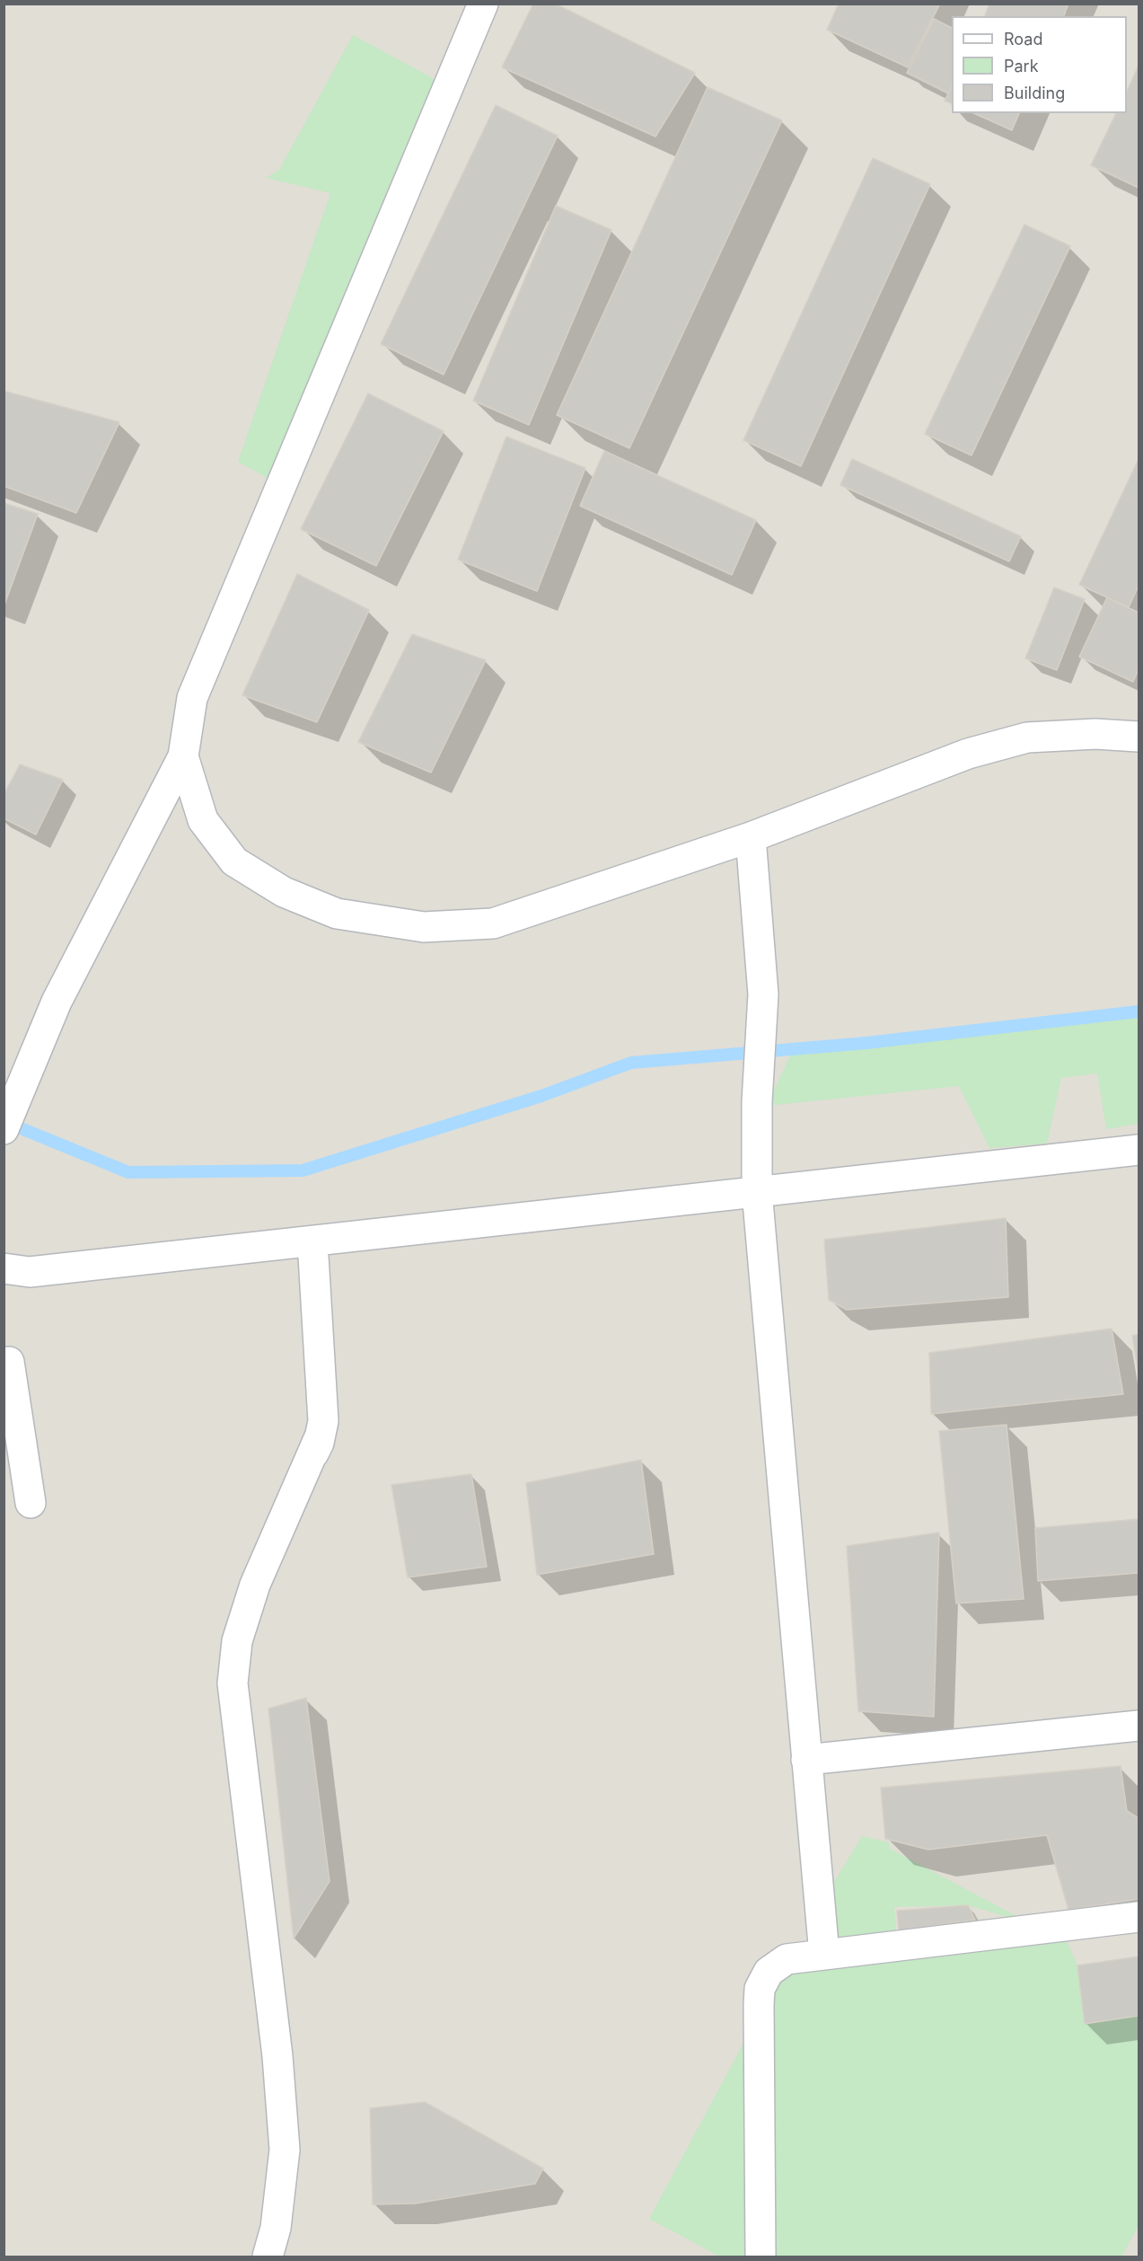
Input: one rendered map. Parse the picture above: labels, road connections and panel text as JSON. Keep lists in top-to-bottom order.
{
  "legend": ["Road", "Park", "Building"]
}
